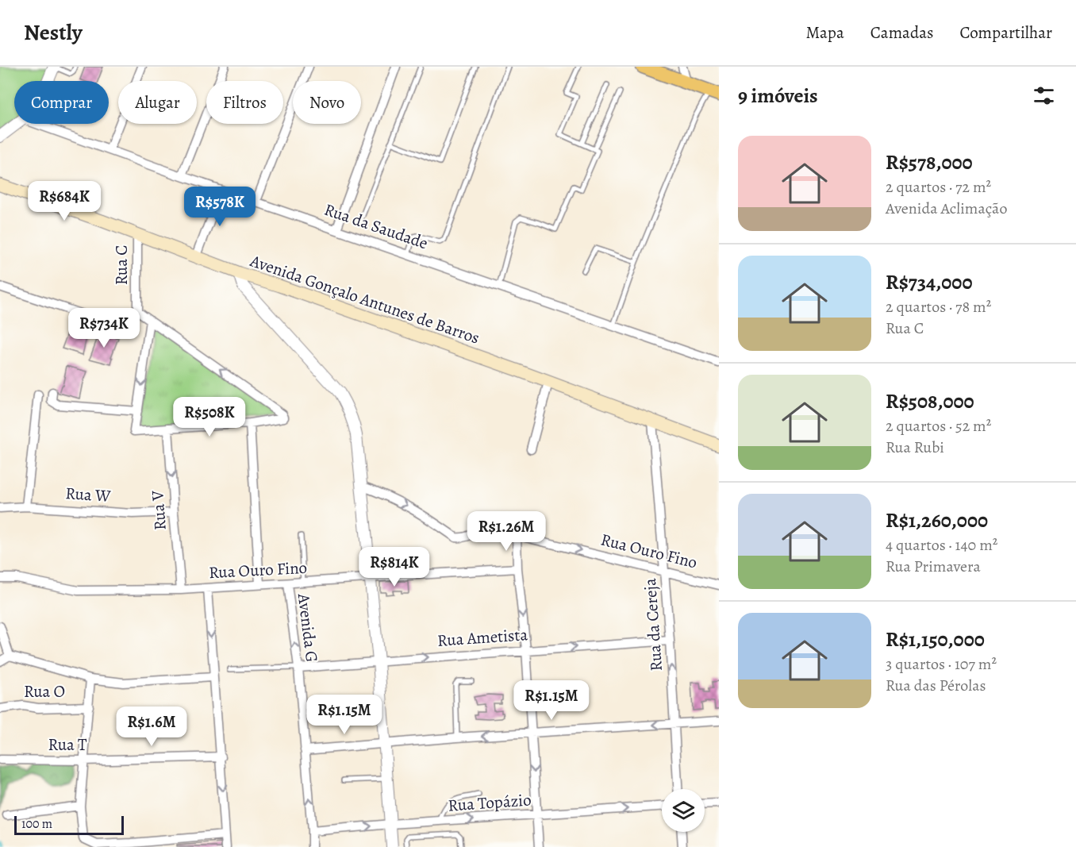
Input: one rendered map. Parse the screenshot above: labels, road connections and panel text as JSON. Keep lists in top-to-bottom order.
{
  "streets": {
    "main road": ["Avenida Gonçalo Antunes de Barros"],
    "street": [
      "Rua da Saudade",
      "Rua C",
      "Rua W",
      "Rua V",
      "Rua Ouro Fino",
      "Rua da Cereja",
      "Avenida G",
      "Rua Ametista",
      "Rua O",
      "Rua T",
      "Rua Topázio"
    ]
  },
  "crossings": [
    ["Rua C", "Avenida Gonçalo Antunes de Barros"],
    ["Avenida Gonçalo Antunes de Barros", "Rua da Cereja"],
    ["Rua W", "Rua V"],
    ["Rua V", "Rua Ouro Fino"],
    ["Rua Ouro Fino", "Rua da Cereja"],
    ["Rua Ouro Fino", "Avenida G"],
    ["Rua da Cereja", "Rua Ametista"],
    ["Avenida G", "Rua Ametista"],
    ["Avenida G", "Rua Topázio"]
  ],
  "one_way": [
    "Rua V",
    "Avenida G",
    "Rua Ametista",
    "Rua Topázio"
  ],
  "scale_bar": "100 m",
  "page": {
    "header": "Nestly",
    "nav": ["Mapa", "Camadas", "Compartilhar"],
    "heading": "9 imóveis",
    "chip": [
      "Comprar",
      "Alugar",
      "Filtros",
      "Novo"
    ],
    "list": [
      {
        "name": "R$578,000",
        "note": "2 quartos · 72 m² · Avenida Aclimação"
      },
      {
        "name": "R$734,000",
        "note": "2 quartos · 78 m² · Rua C"
      },
      {
        "name": "R$508,000",
        "note": "2 quartos · 52 m² · Rua Rubi"
      },
      {
        "name": "R$1,260,000",
        "note": "4 quartos · 140 m² · Rua Primavera"
      },
      {
        "name": "R$1,150,000",
        "note": "3 quartos · 107 m² · Rua das Pérolas"
      }
    ],
    "price": [
      "R$684K",
      "R$578K",
      "R$734K",
      "R$508K",
      "R$1.26M",
      "R$814K",
      "R$1.15M",
      "R$1.15M",
      "R$1.6M"
    ],
    "scale": "100 m"
  }
}
